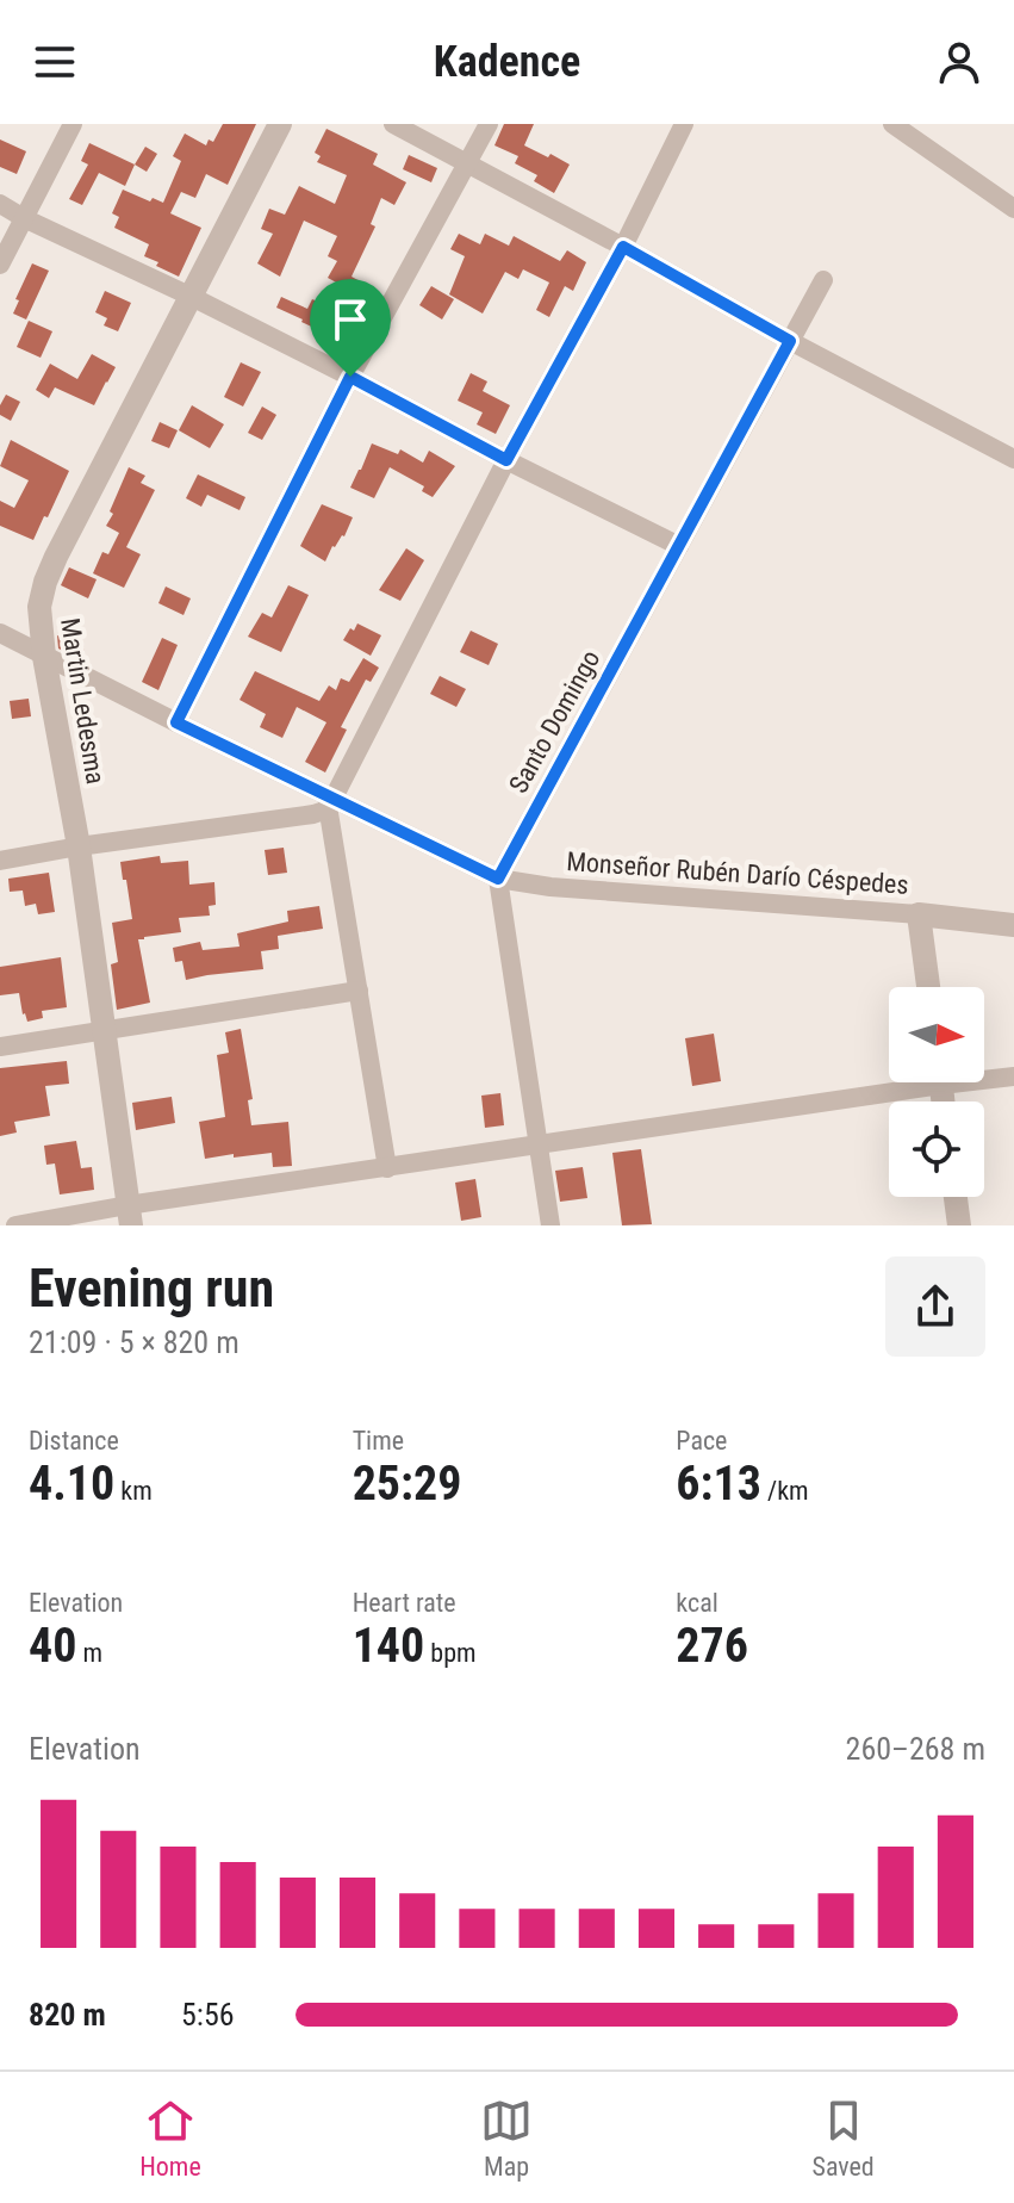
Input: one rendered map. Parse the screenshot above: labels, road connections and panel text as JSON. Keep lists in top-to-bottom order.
{
  "streets": {
    "street": ["Martin Ledesma", "Santo Domingo", "Monseñor Rubén Darío Céspedes"]
  },
  "crossings": [
    ["Martin Ledesma", "Monseñor Rubén Darío Céspedes"],
    ["Santo Domingo", "Monseñor Rubén Darío Céspedes"]
  ],
  "north": "right",
  "page": {
    "header": "Kadence",
    "heading": ["Evening run", "21:09 · 5 × 820 m"],
    "stats": [
      ["Distance", "4.10 km"],
      ["Time", "25:29"],
      ["Pace", "6:13 /km"],
      ["Elevation", "40 m"],
      ["Heart rate", "140 bpm"],
      ["kcal", "276"]
    ],
    "chart": ["Elevation", "260–268 m"],
    "list": [
      {
        "name": "820 m",
        "note": "5:56"
      }
    ],
    "tabs": ["Home", "Map", "Saved"]
  }
}
